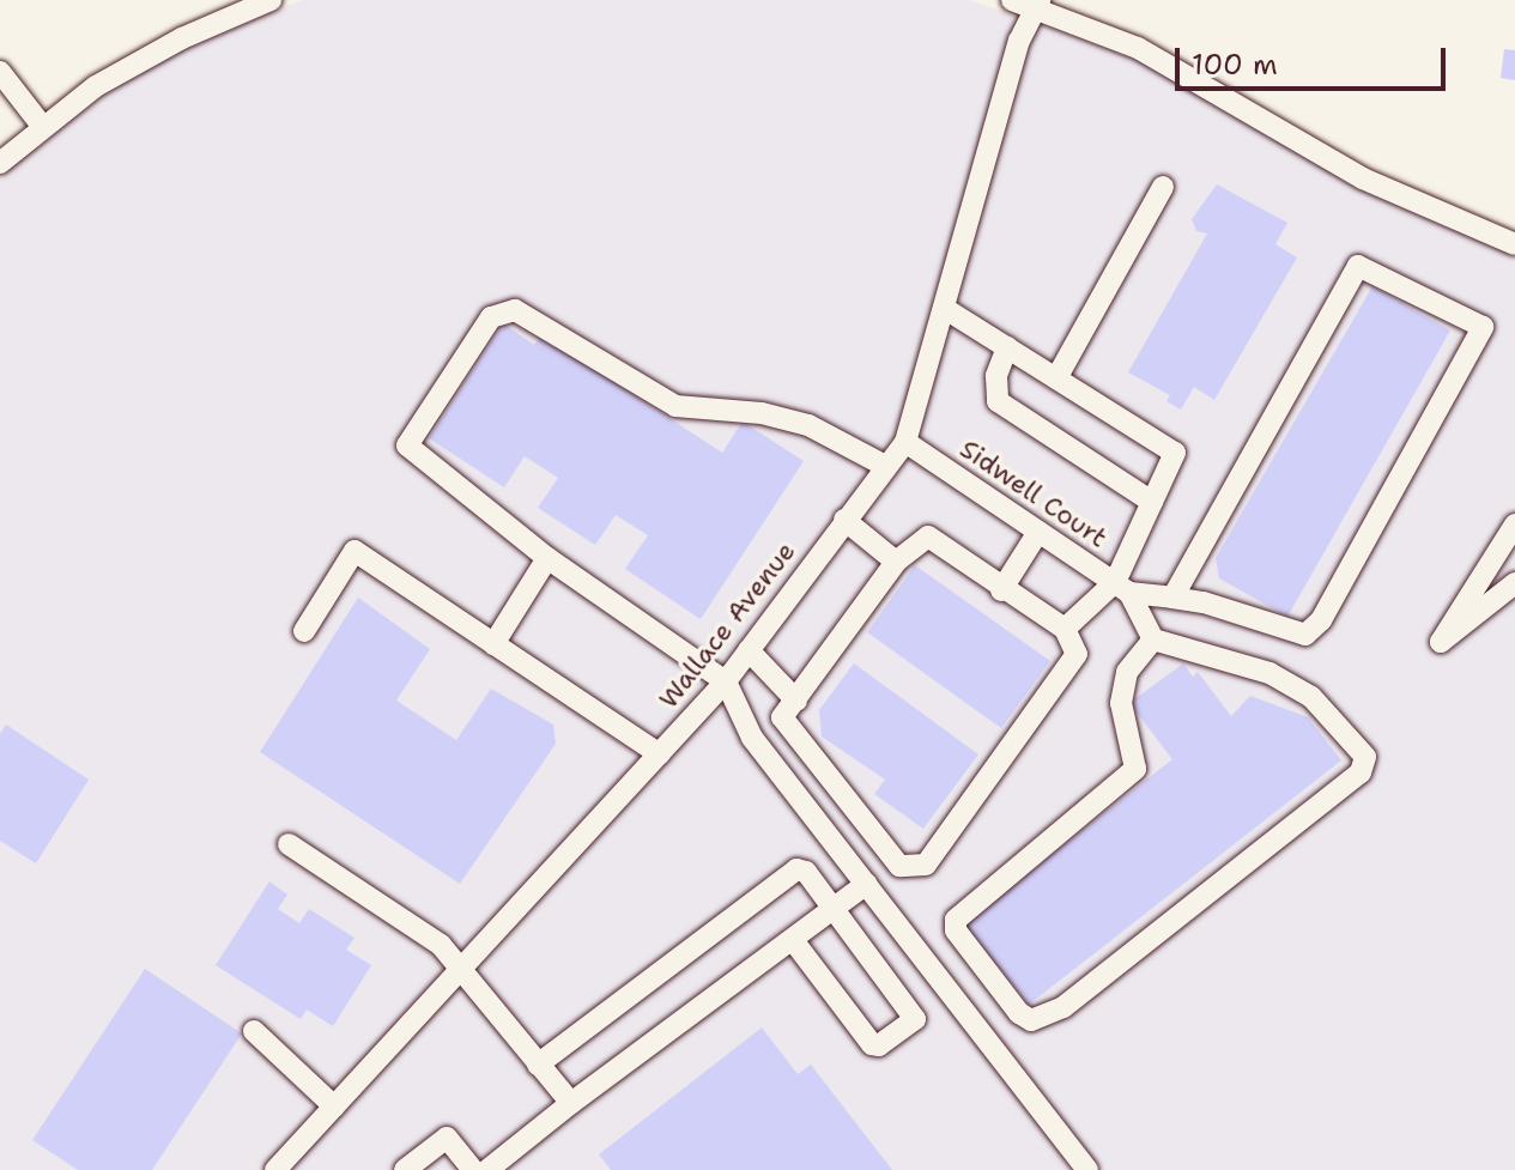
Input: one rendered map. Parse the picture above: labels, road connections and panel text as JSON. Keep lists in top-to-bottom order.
{
  "streets": {
    "street": ["Sidwell Court", "Wallace Avenue"]
  },
  "crossings": [
    ["Sidwell Court", "Wallace Avenue"]
  ],
  "scale_bar": "100 m"
}
